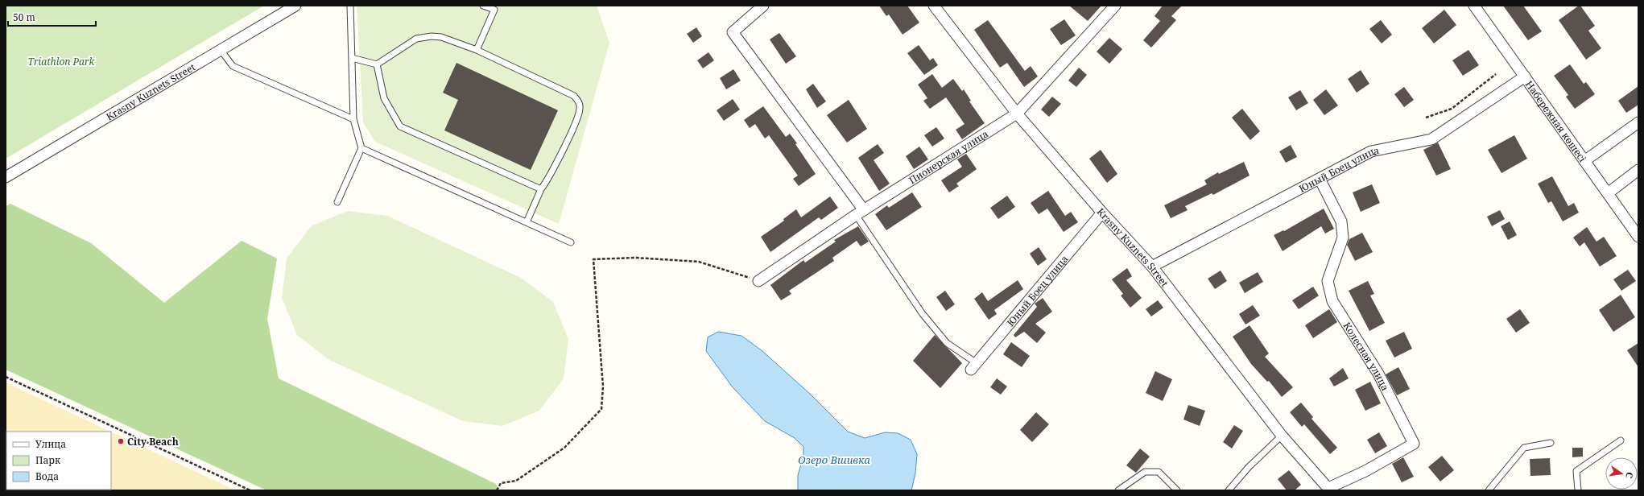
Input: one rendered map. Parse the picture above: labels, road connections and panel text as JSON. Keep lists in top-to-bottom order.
{
  "streets": {
    "street": [
      "Krasny Kuznets Street",
      "Набережная көшесі",
      "Пионерская улица",
      "Юный Боец улица",
      "Колесная улица"
    ]
  },
  "crossings": [
    ["Krasny Kuznets Street", "Пионерская улица"],
    ["Krasny Kuznets Street", "Юный Боец улица"],
    ["Krasny Kuznets Street", "Колесная улица"],
    ["Набережная көшесі", "Юный Боец улица"],
    ["Юный Боец улица", "Колесная улица"]
  ],
  "water": ["Озеро Вшивка"],
  "parks": ["Triathlon Park"],
  "places": ["City Beach"],
  "legend": ["Улица", "Парк", "Вода"],
  "scale_bar": "50 m",
  "north": "right"
}
